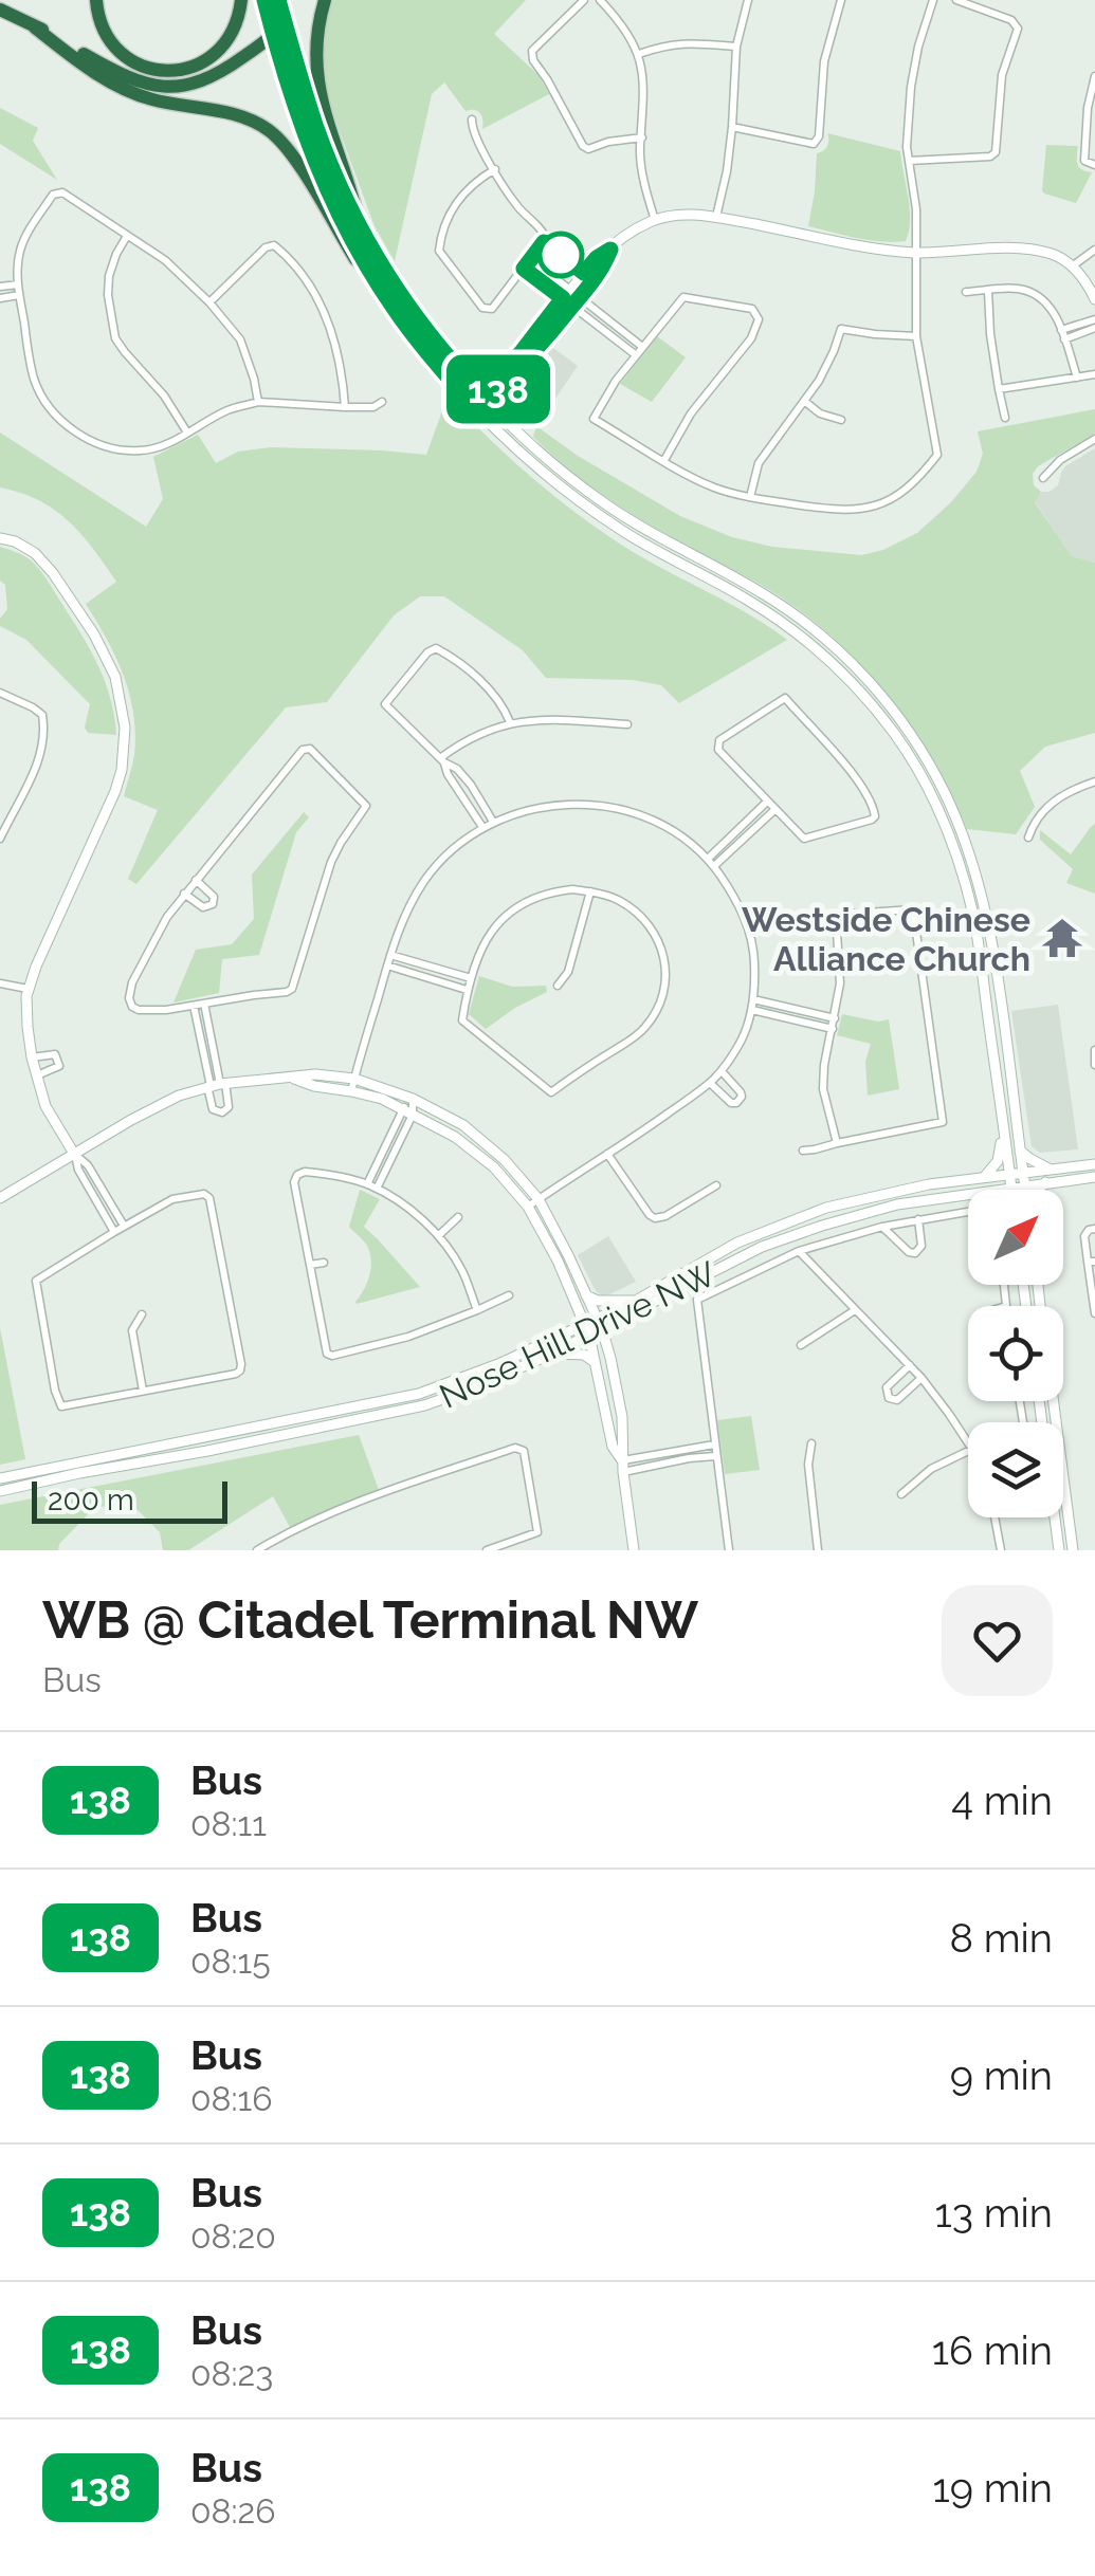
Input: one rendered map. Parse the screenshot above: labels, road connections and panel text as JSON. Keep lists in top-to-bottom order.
{
  "streets": {
    "main road": ["Nose Hill Drive NW"]
  },
  "places": {
    "temple": ["Westside Chinese Alliance Church"]
  },
  "lines": ["bus line 138"],
  "scale_bar": "200 m",
  "north": "top right",
  "page": {
    "on_map": "138",
    "scale": "200 m",
    "heading": ["WB @ Citadel Terminal NW", "Bus"],
    "list": [
      {
        "mark": "138",
        "name": "Bus",
        "note": "08:11",
        "value": "4 min"
      },
      {
        "mark": "138",
        "name": "Bus",
        "note": "08:15",
        "value": "8 min"
      },
      {
        "mark": "138",
        "name": "Bus",
        "note": "08:16",
        "value": "9 min"
      },
      {
        "mark": "138",
        "name": "Bus",
        "note": "08:20",
        "value": "13 min"
      },
      {
        "mark": "138",
        "name": "Bus",
        "note": "08:23",
        "value": "16 min"
      },
      {
        "mark": "138",
        "name": "Bus",
        "note": "08:26",
        "value": "19 min"
      }
    ]
  }
}
